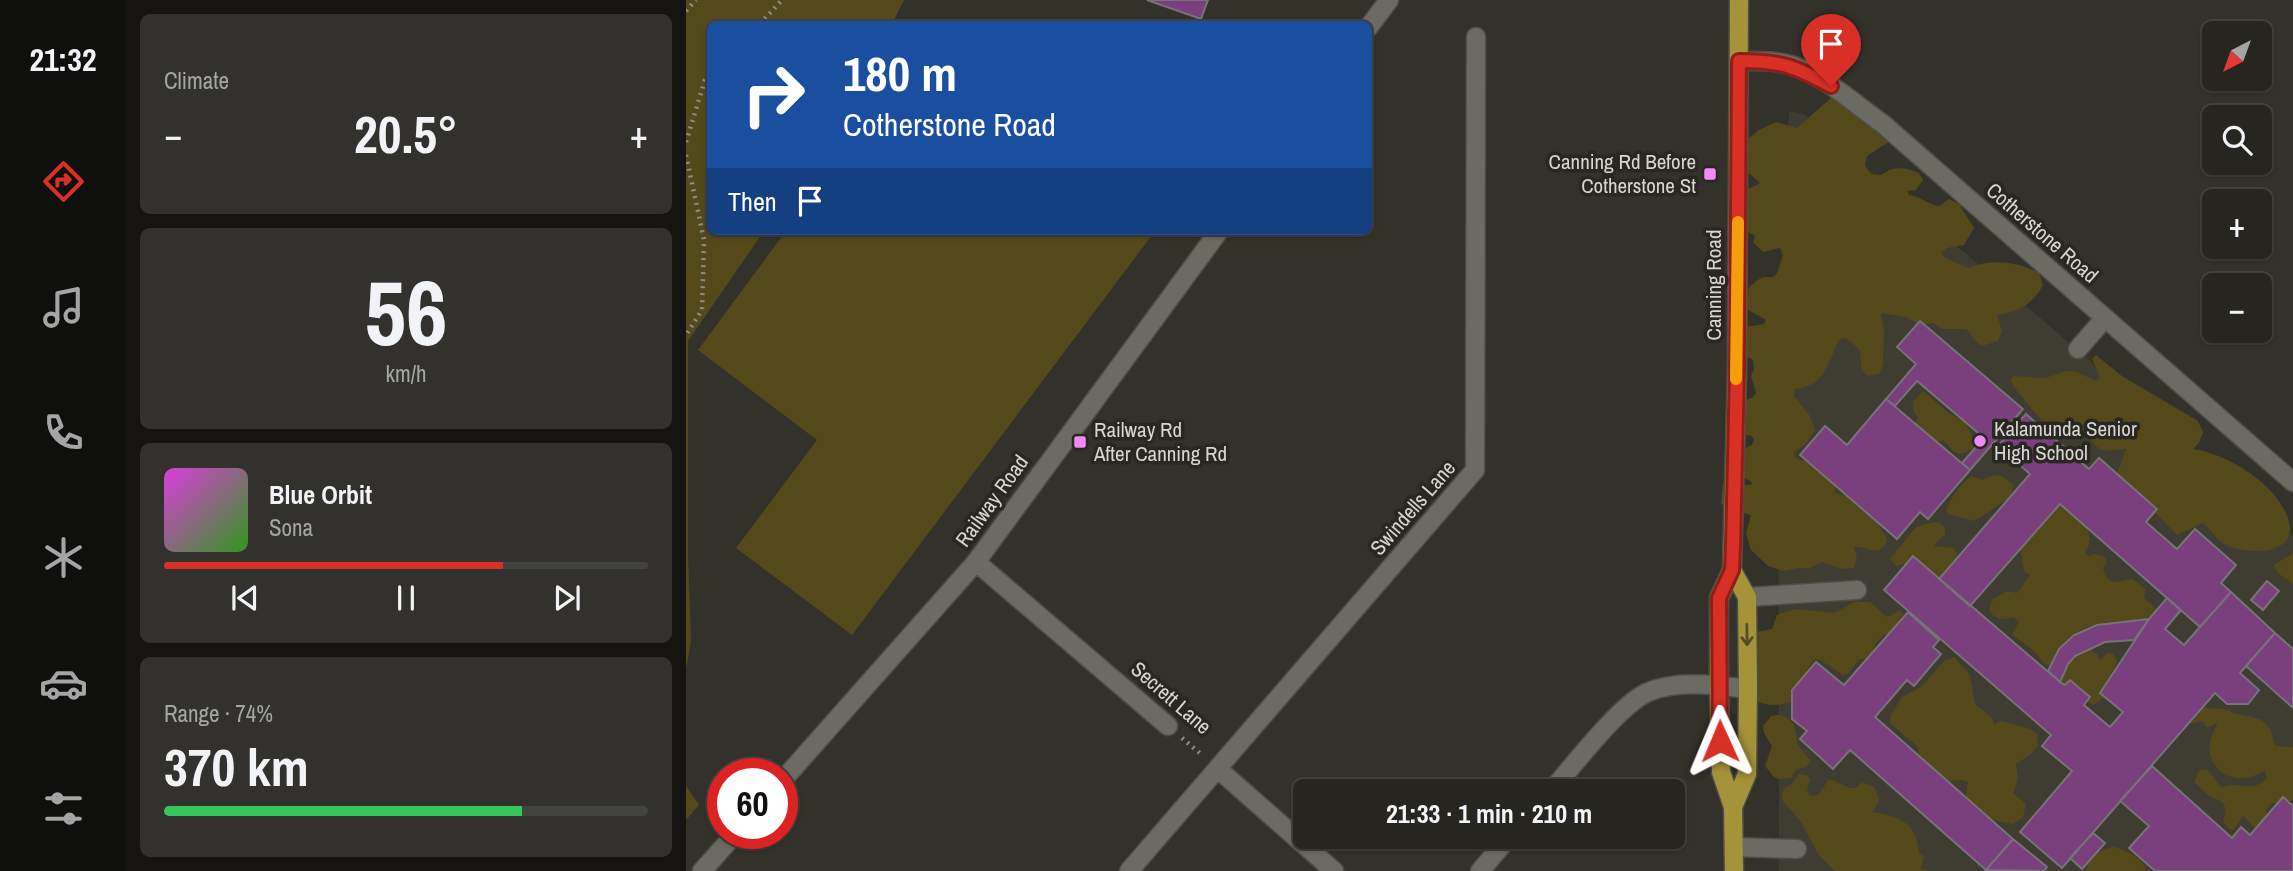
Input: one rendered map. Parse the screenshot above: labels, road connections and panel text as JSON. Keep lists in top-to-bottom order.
{
  "streets": {
    "main road": ["Canning Road"],
    "street": [
      "Cotherstone Road",
      "Railway Road",
      "Swindells Lane",
      "Secrett Lane"
    ]
  },
  "crossings": [
    ["Cotherstone Road", "Canning Road"],
    ["Railway Road", "Secrett Lane"],
    ["Swindells Lane", "Secrett Lane"]
  ],
  "places": {
    "transit": ["Canning Rd Before Cotherstone St", "Railway Rd After Canning Rd"],
    "other": ["Kalamunda Senior High School"]
  },
  "north": "bottom left",
  "page": {
    "tabs": "21:32",
    "tile": [
      "Climate",
      ["56", "km/h"],
      ["Range · 74%", "370 km"]
    ],
    "map_buttons": ["+", "−"],
    "turn": ["180 m", "Cotherstone Road"],
    "heat": ["−", "20.5°", "+"],
    "then": "Then",
    "song": ["Blue Orbit", "Sona"],
    "limit": "60",
    "trip": "21:33 · 1 min · 210 m"
  }
}
